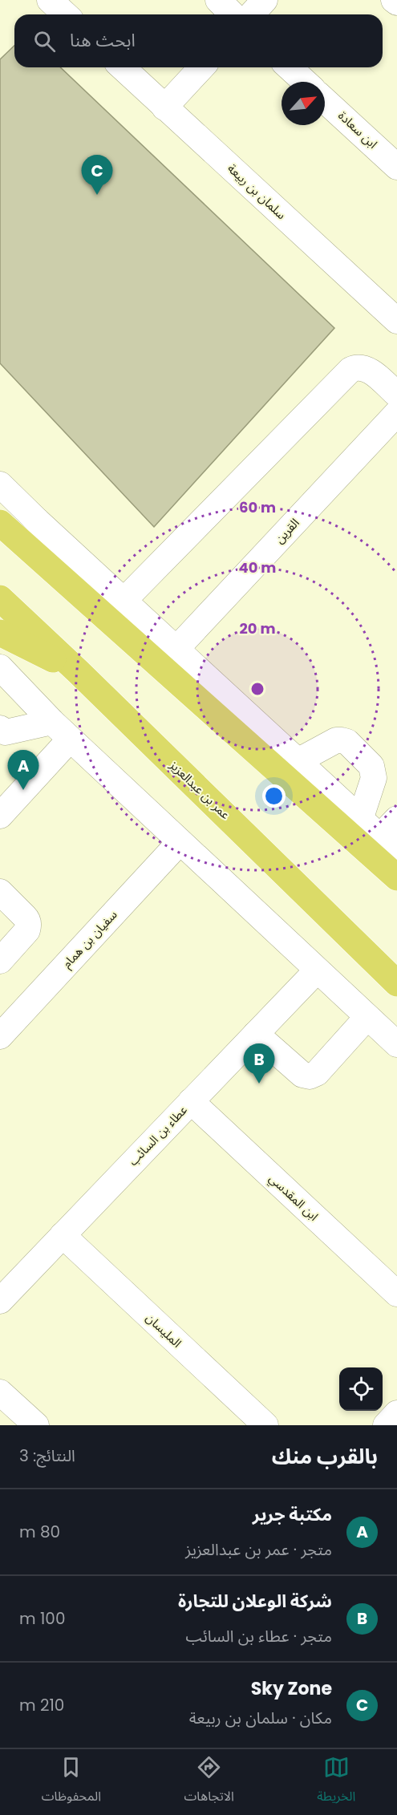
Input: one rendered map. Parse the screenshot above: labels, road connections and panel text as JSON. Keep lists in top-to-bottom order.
{
  "streets": {
    "main road": ["عمر بن عبدالعزيز"],
    "street": [
      "ابن سعادة",
      "سلمان بن ربيعة",
      "القرين",
      "سفيان بن همام",
      "عطاء بن السائب",
      "ابن المقدسي",
      "المليسان"
    ]
  },
  "crossings": [
    ["عطاء بن السائب", "ابن المقدسي"],
    ["عطاء بن السائب", "المليسان"]
  ],
  "north": "top right",
  "page": {
    "search": "ابحث هنا",
    "pins": ["C", "A", "B"],
    "heading": ["بالقرب منك", "النتائج: 3"],
    "list": [
      {
        "mark": "A",
        "name": "مكتبة جرير",
        "note": "متجر · عمر بن عبدالعزيز",
        "value": "80 m"
      },
      {
        "mark": "B",
        "name": "شركة الوعلان للتجارة",
        "note": "متجر · عطاء بن السائب",
        "value": "100 m"
      },
      {
        "mark": "C",
        "name": "Sky Zone",
        "note": "مكان · سلمان بن ربيعة",
        "value": "210 m"
      }
    ],
    "nav": ["الخريطة", "الاتجاهات", "المحفوظات"]
  },
  "rings": ["60 m", "40 m", "20 m"]
}
